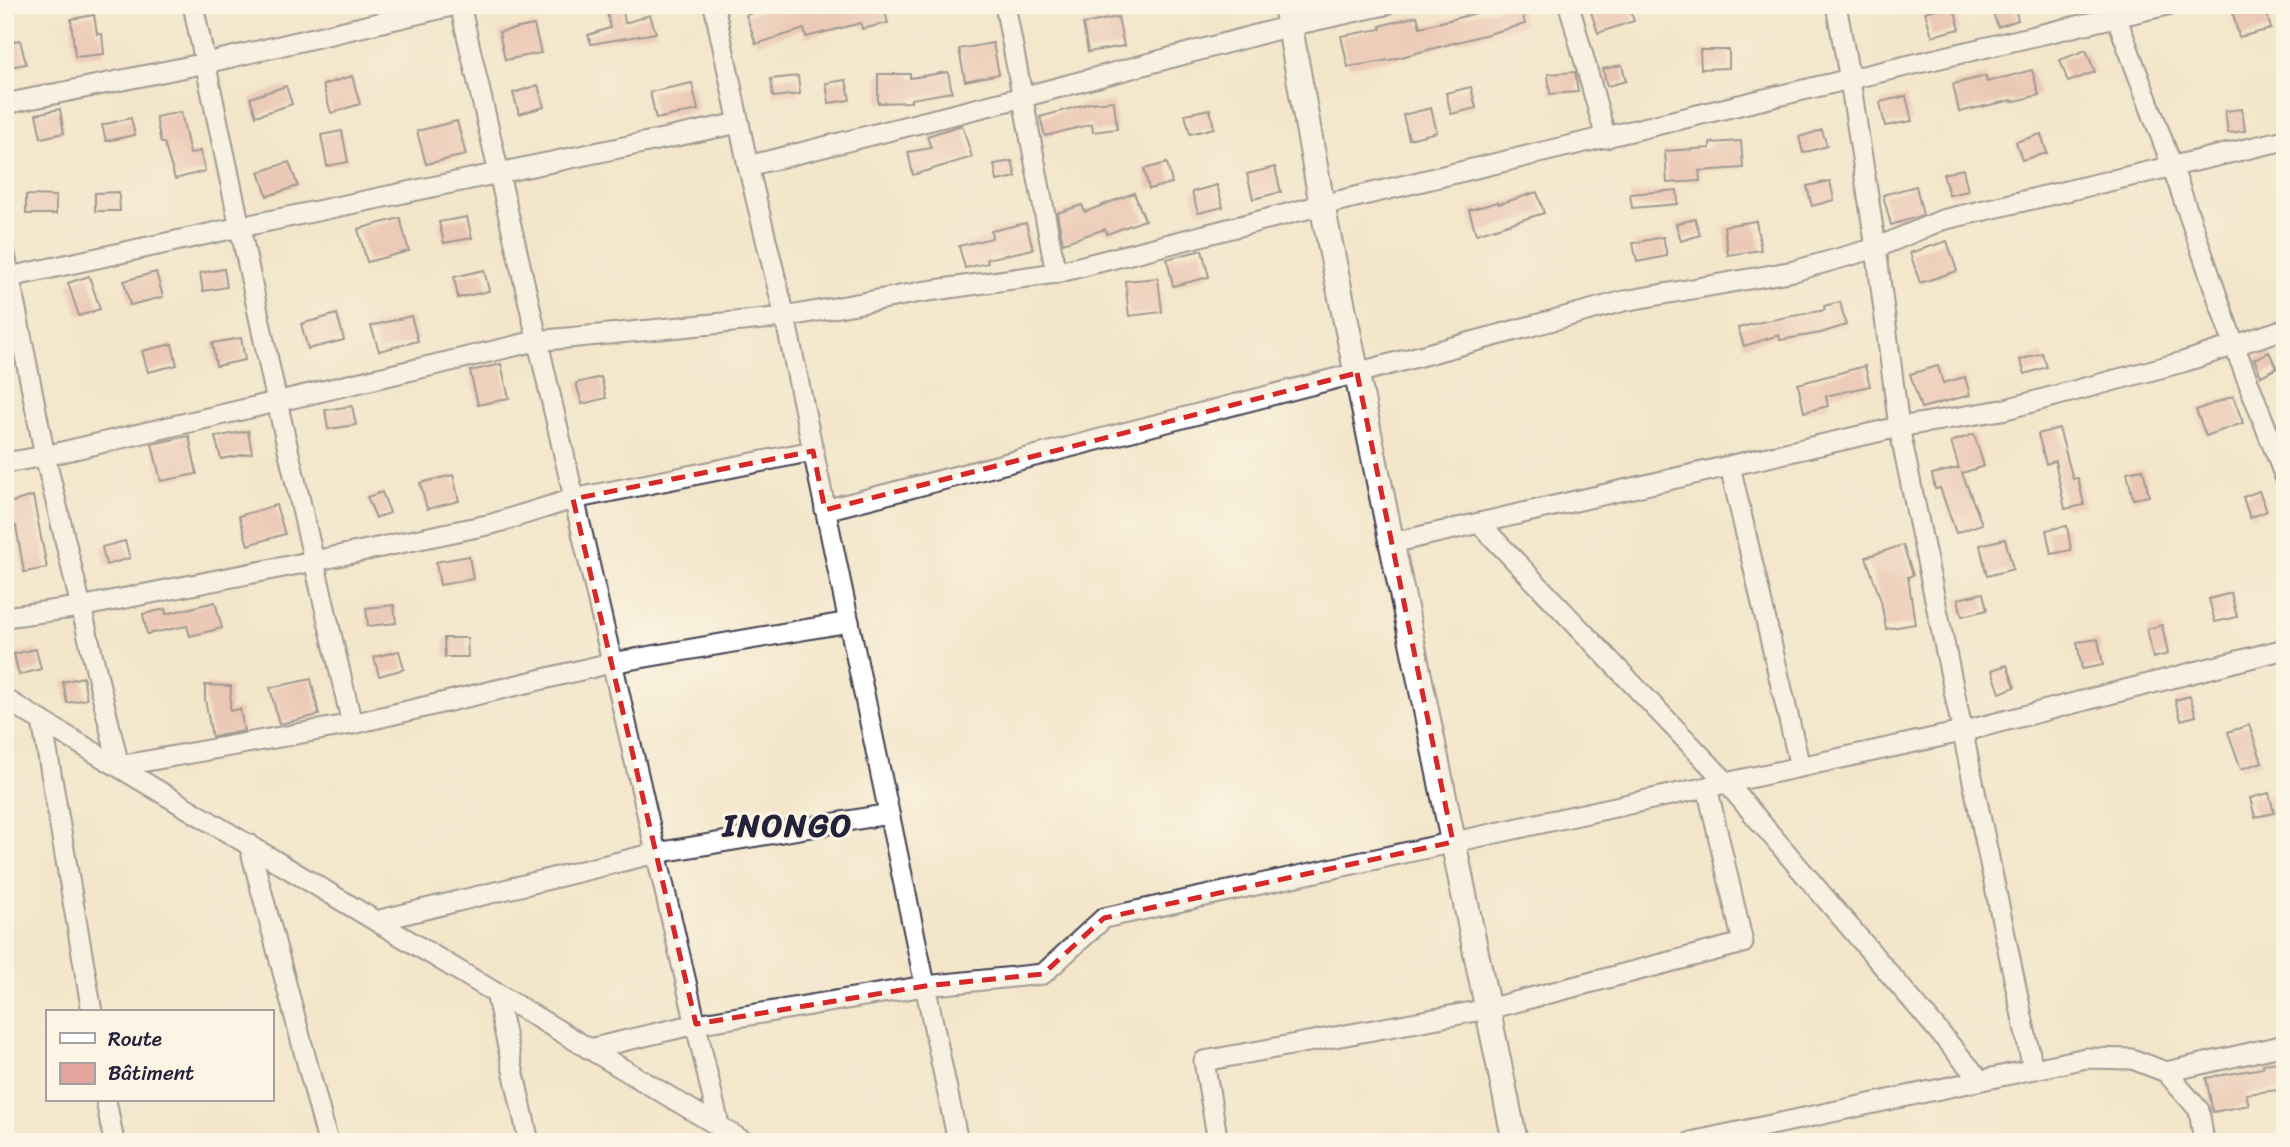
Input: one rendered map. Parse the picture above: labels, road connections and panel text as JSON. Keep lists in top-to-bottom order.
{
  "districts": ["INONGO"],
  "legend": ["Route", "Bâtiment"]
}
